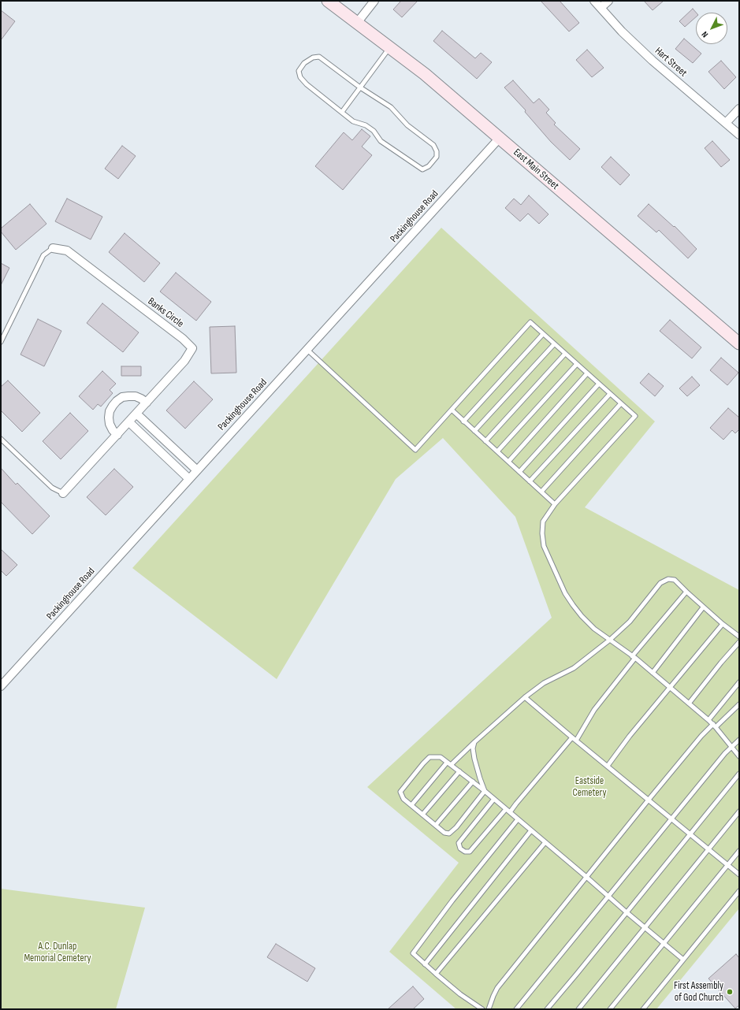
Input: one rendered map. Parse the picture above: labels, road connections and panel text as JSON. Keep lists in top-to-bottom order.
{
  "streets": {
    "main road": ["East Main Street"],
    "street": ["Hart Street", "Packinghouse Road", "Banks Circle"]
  },
  "crossings": [
    ["East Main Street", "Packinghouse Road"]
  ],
  "parks": ["Eastside Cemetery", "A.C. Dunlap Memorial Cemetery"],
  "places": ["First Assembly of God Church"],
  "north": "bottom left"
}
